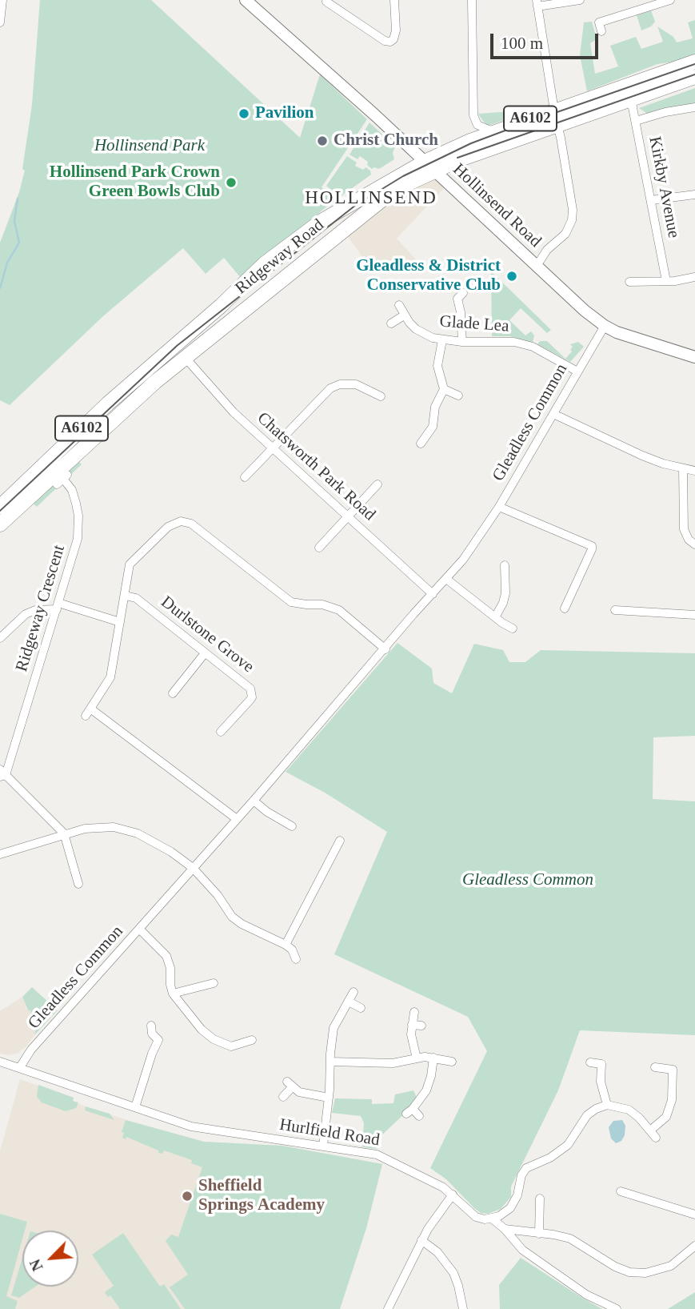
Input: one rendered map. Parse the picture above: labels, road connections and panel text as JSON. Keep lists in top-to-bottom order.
{
  "streets": {
    "highway": ["A6102", "Ridgeway Road"],
    "main road": ["Hollinsend Road"],
    "street": [
      "Kirkby Avenue",
      "Glade Lea",
      "Gleadless Common",
      "Chatsworth Park Road",
      "Ridgeway Crescent",
      "Durlstone Grove",
      "Hurlfield Road"
    ]
  },
  "crossings": [
    ["Kirkby Avenue", "Ridgeway Road"],
    ["Hollinsend Road", "Ridgeway Road"],
    ["Hollinsend Road", "Gleadless Common"],
    ["Ridgeway Road", "Chatsworth Park Road"],
    ["Glade Lea", "Gleadless Common"],
    ["Gleadless Common", "Chatsworth Park Road"],
    ["Gleadless Common", "Hurlfield Road"]
  ],
  "districts": ["HOLLINSEND"],
  "parks": ["Hollinsend Park", "Gleadless Common"],
  "places": [
    "Pavilion",
    "Christ Church",
    "Hollinsend Park Crown Green Bowls Club",
    "Gleadless & District Conservative Club",
    "Sheffield Springs Academy"
  ],
  "scale_bar": "100 m",
  "north": "bottom left"
}
